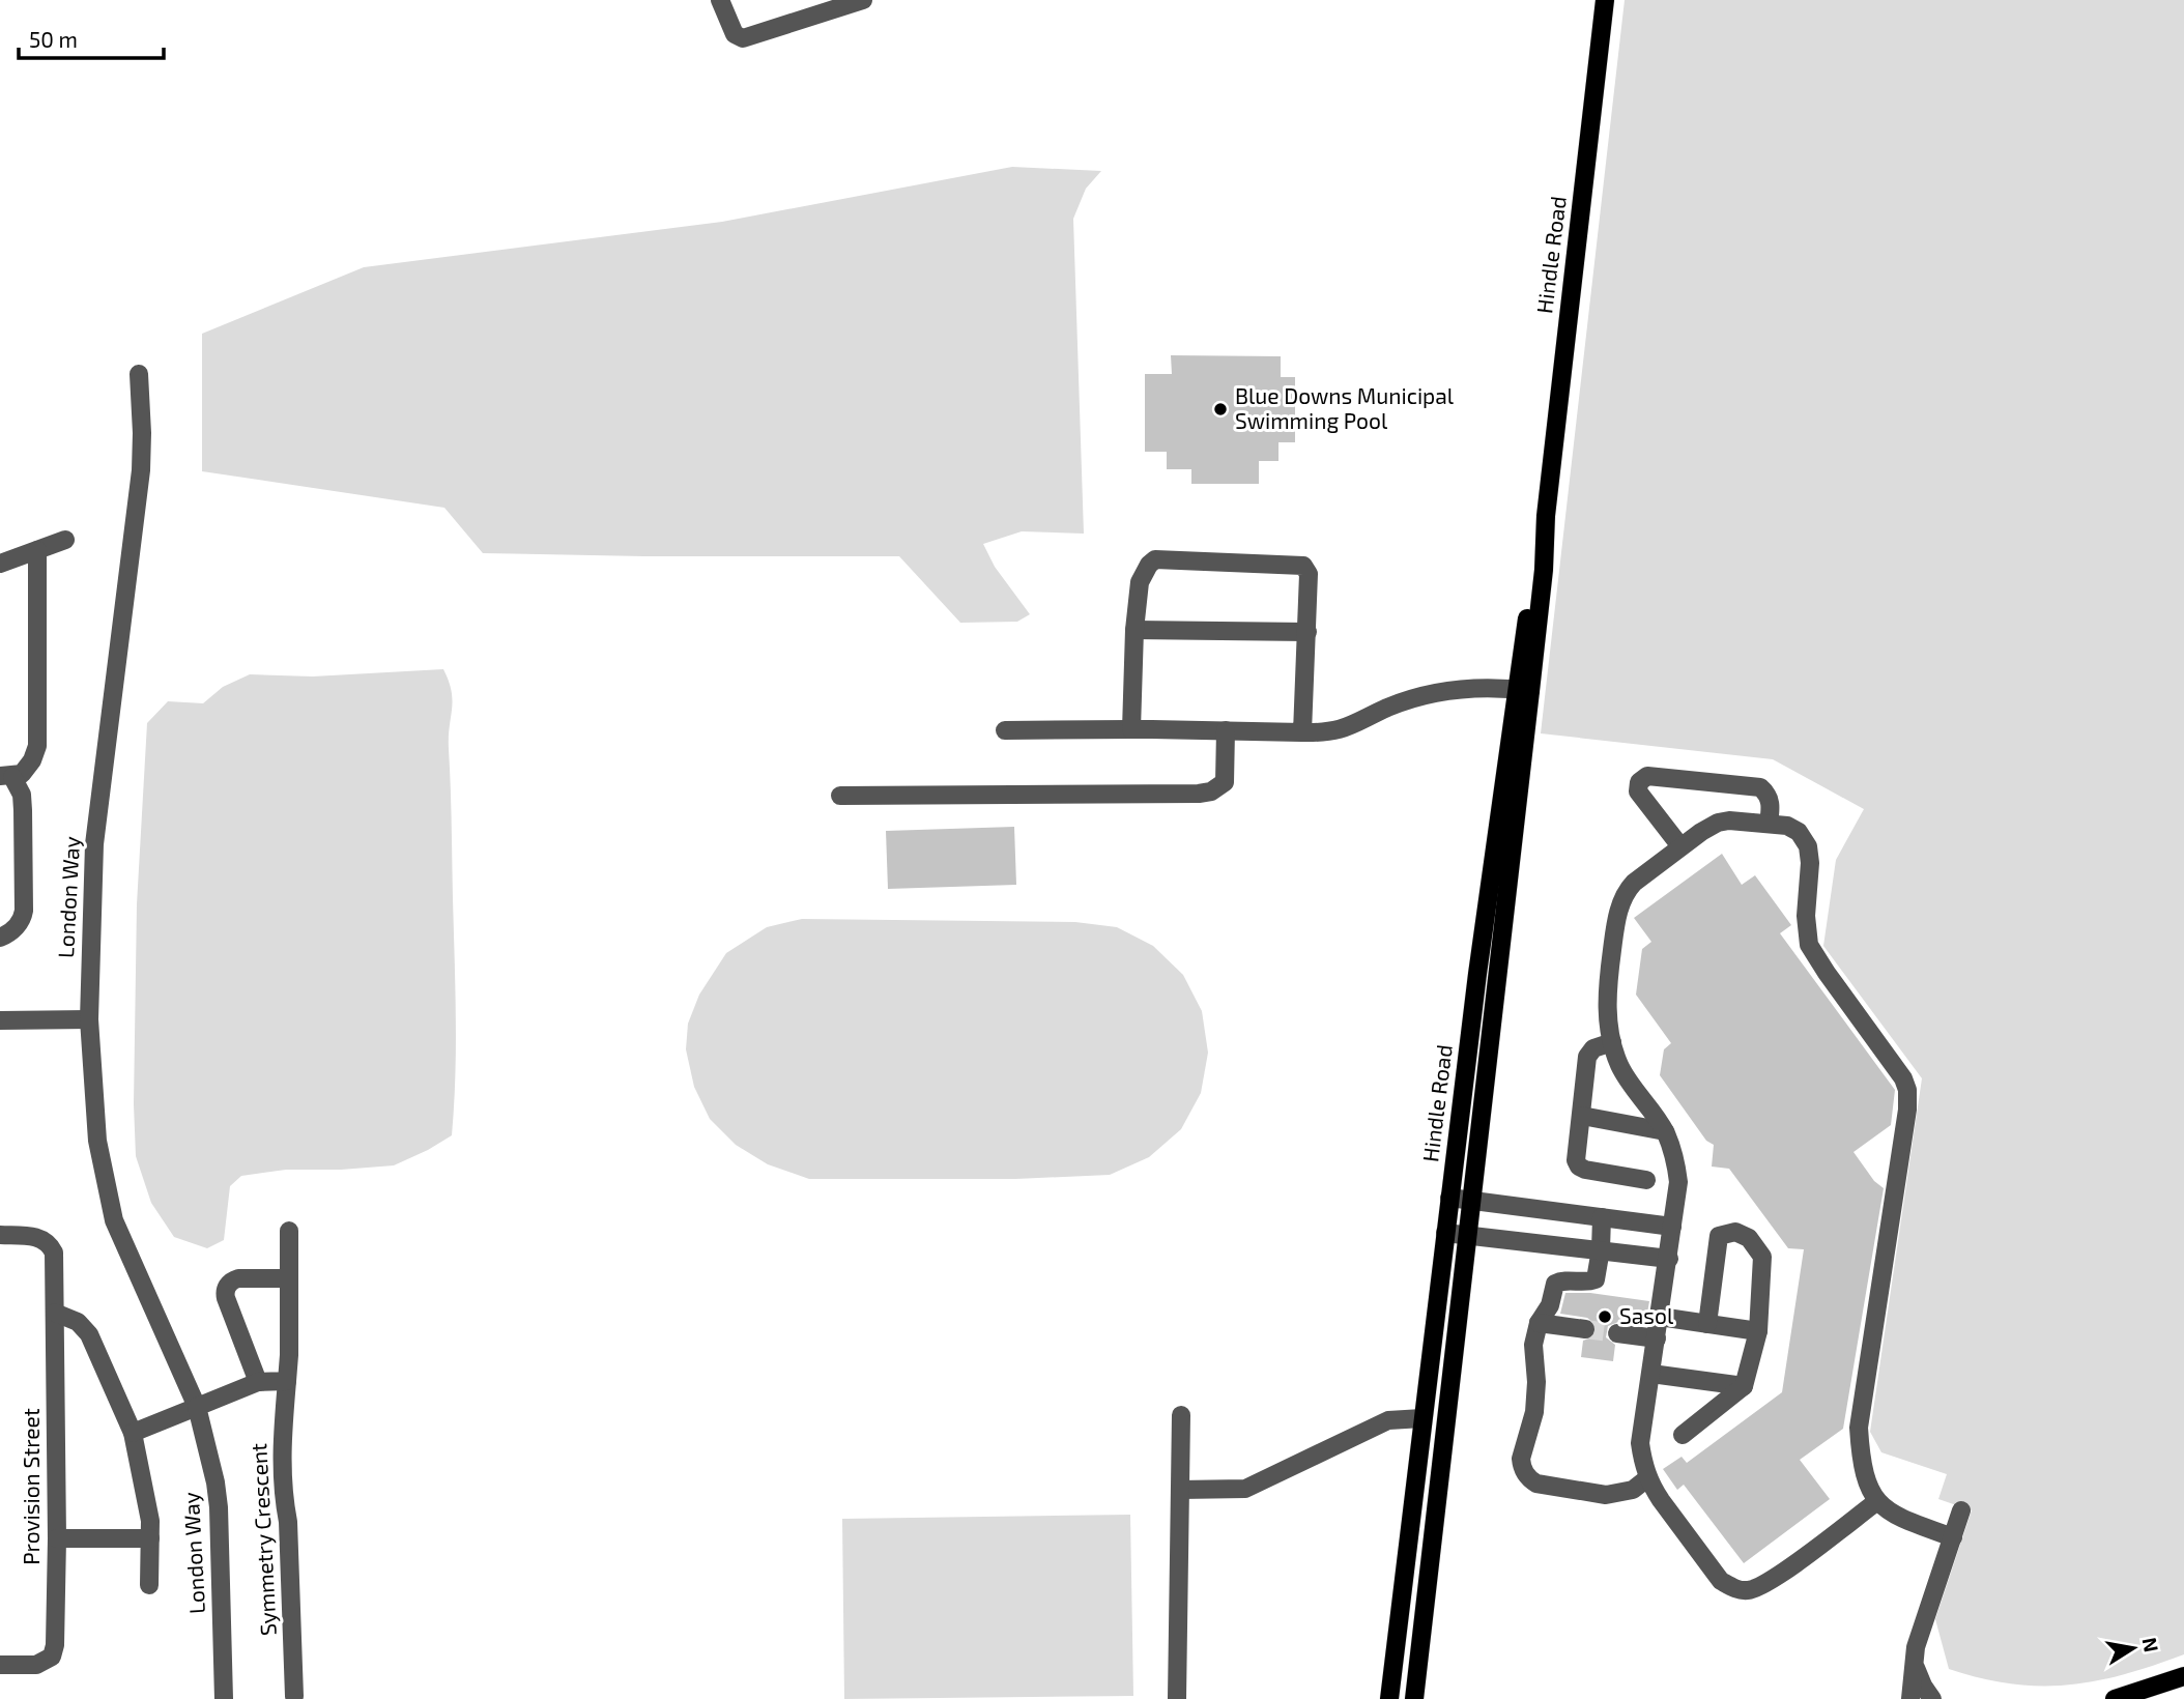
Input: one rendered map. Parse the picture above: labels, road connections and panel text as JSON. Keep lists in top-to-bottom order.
{
  "streets": {
    "main road": ["Hindle Road"],
    "street": ["London Way", "Provision Street", "Symmetry Crescent"]
  },
  "places": ["Blue Downs Municipal Swimming Pool", "Sasol"],
  "scale_bar": "50 m",
  "north": "right"
}
